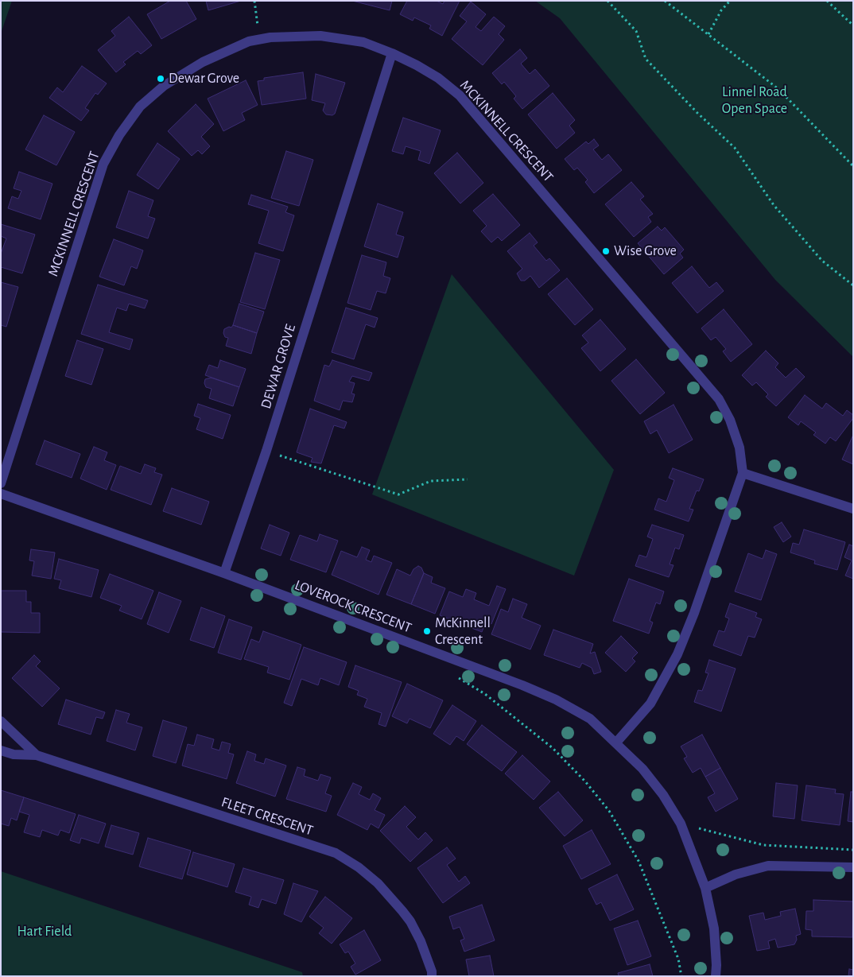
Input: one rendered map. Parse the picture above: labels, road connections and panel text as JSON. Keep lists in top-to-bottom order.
{
  "streets": {
    "street": [
      "MCKINNELL CRESCENT",
      "DEWAR GROVE",
      "LOVEROCK CRESCENT",
      "FLEET CRESCENT"
    ]
  },
  "crossings": [
    ["MCKINNELL CRESCENT", "DEWAR GROVE"],
    ["MCKINNELL CRESCENT", "LOVEROCK CRESCENT"],
    ["DEWAR GROVE", "LOVEROCK CRESCENT"]
  ],
  "parks": ["Linnel Road Open Space", "Hart Field"],
  "places": ["Dewar Grove", "Wise Grove", "McKinnell Crescent"]
}
